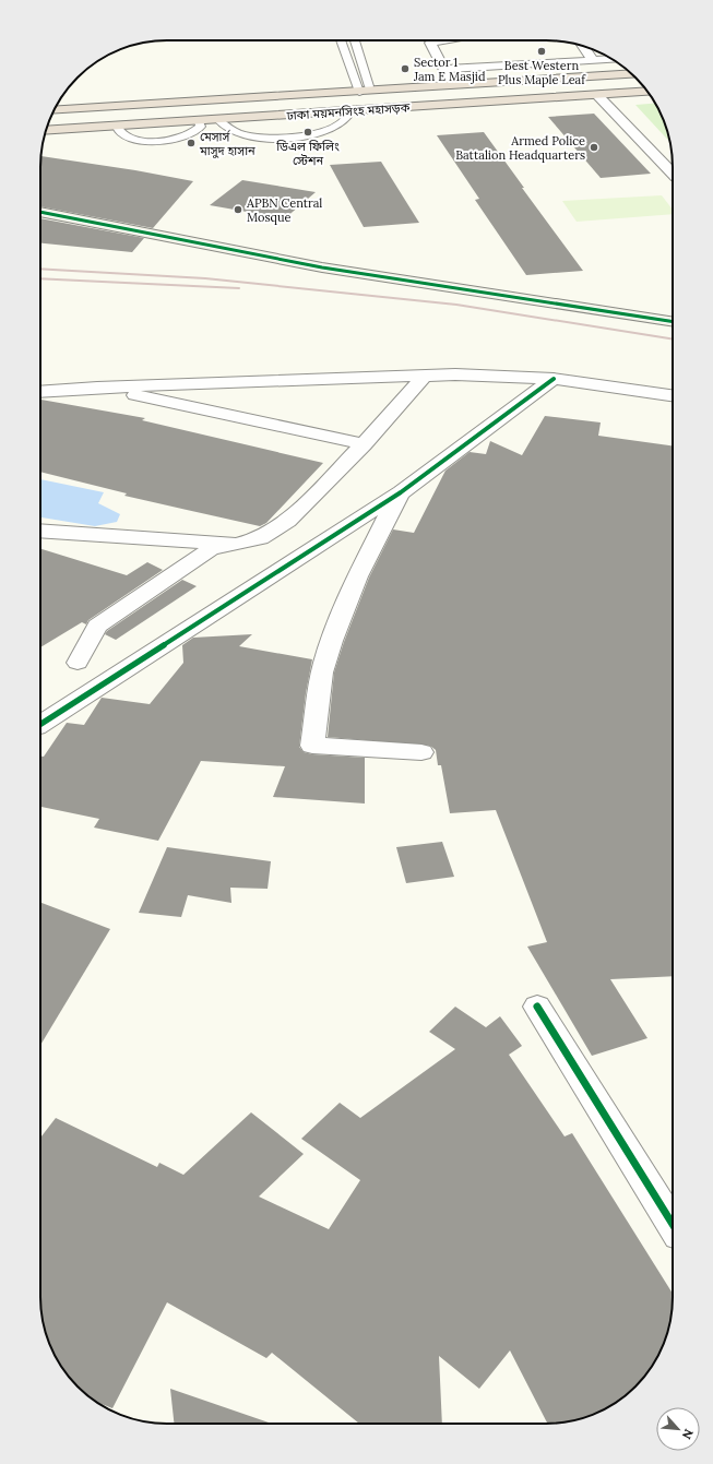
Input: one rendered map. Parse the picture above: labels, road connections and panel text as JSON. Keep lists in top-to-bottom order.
{
  "streets": {
    "highway": ["ঢাকা ময়মনসিংহ মহাসড়ক"]
  },
  "places": [
    "Best Western Plus Maple Leaf",
    "Sector 1 Jam E Masjid",
    "ডিএল ফিলিং স্টেশন",
    "মেসার্স মাসুদ হাসান",
    "Armed Police Battalion Headquarters",
    "APBN Central Mosque"
  ],
  "north": "bottom right"
}
